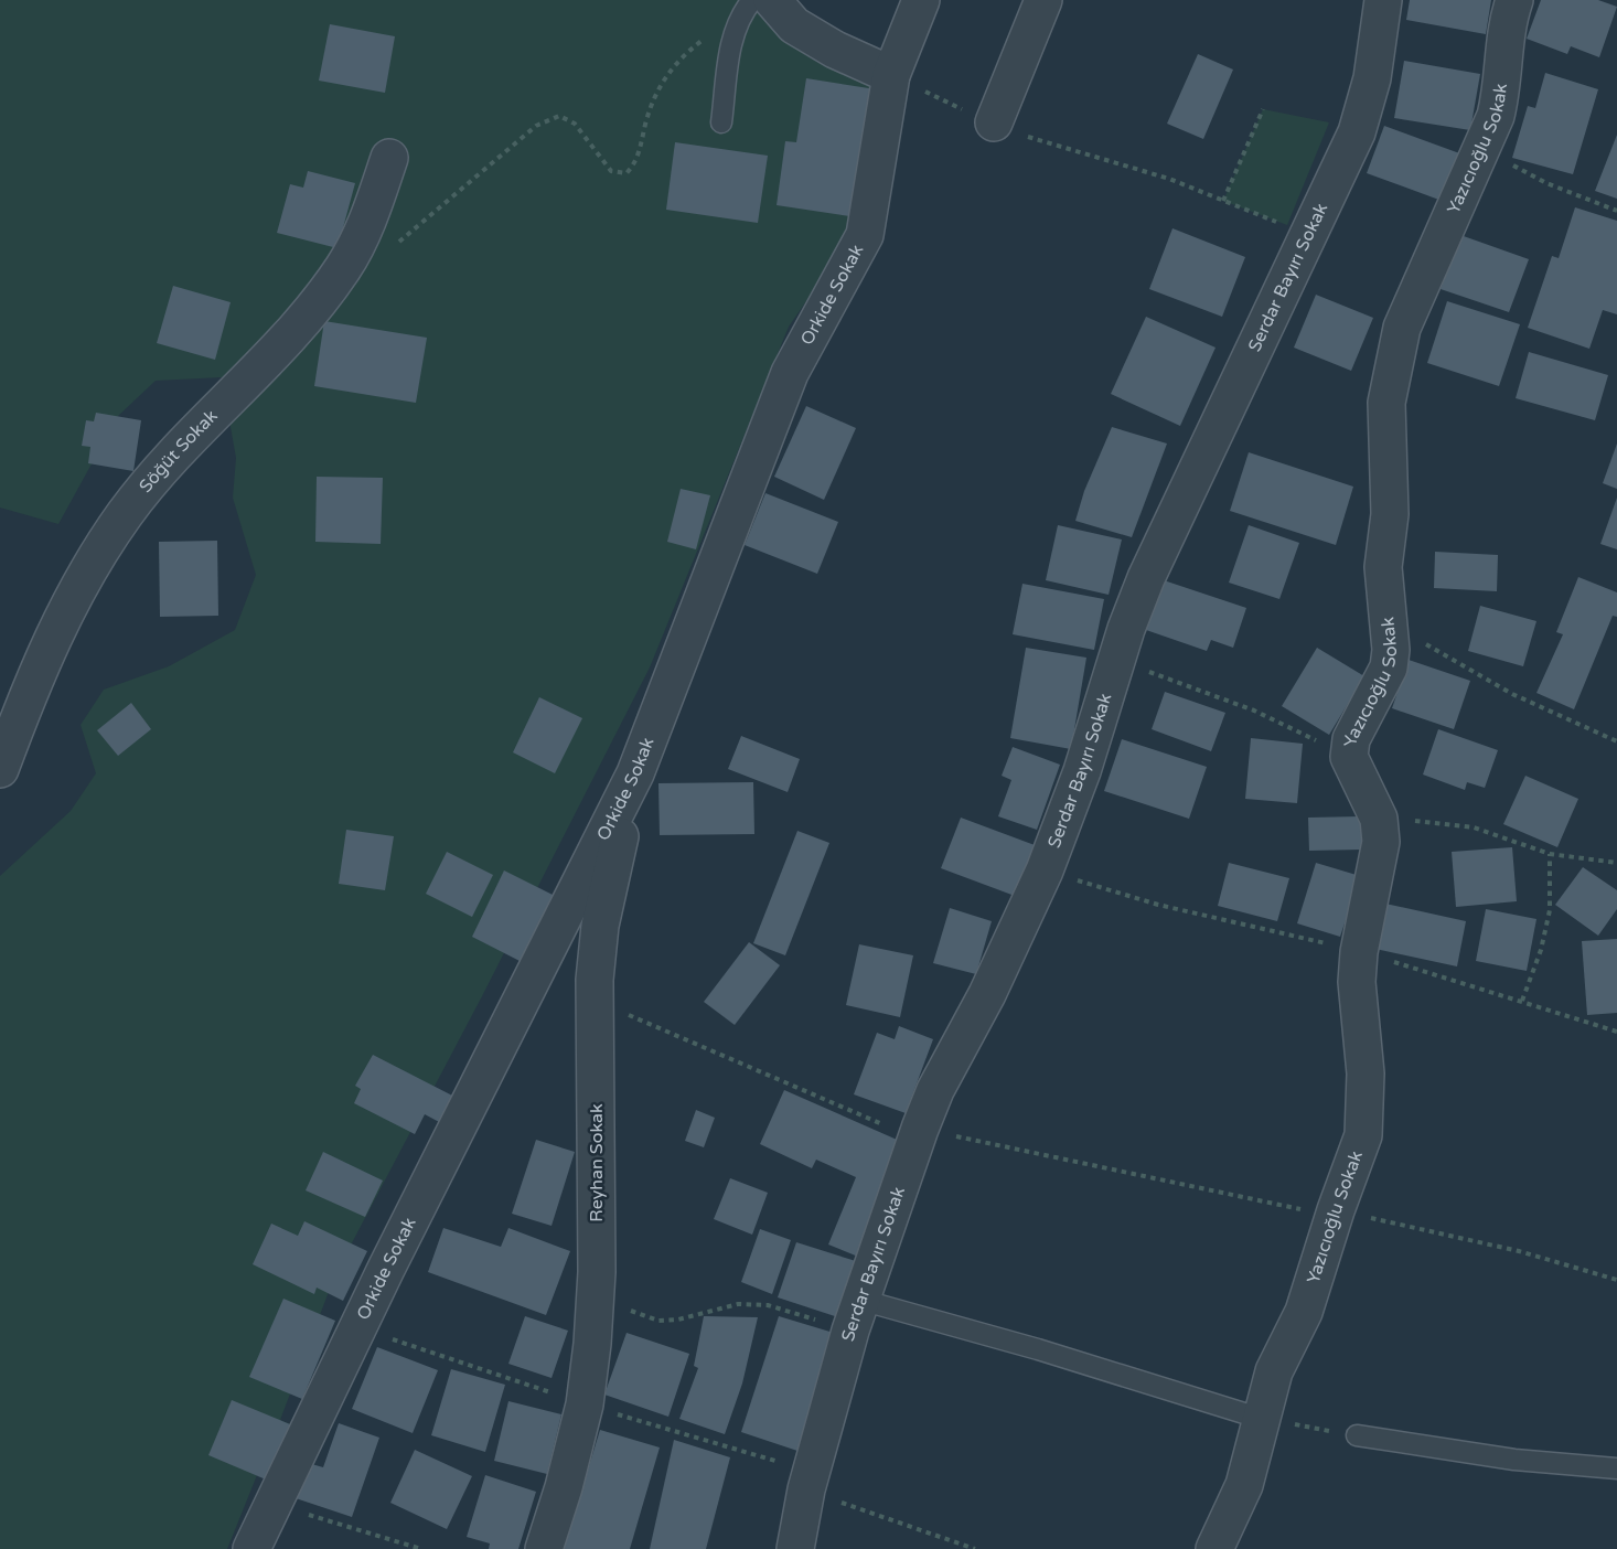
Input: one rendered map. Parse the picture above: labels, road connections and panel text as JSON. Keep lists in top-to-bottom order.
{
  "streets": {
    "street": [
      "Yazıcıoğlu Sokak",
      "Serdar Bayırı Sokak",
      "Orkide Sokak",
      "Söğüt Sokak",
      "Reyhan Sokak"
    ]
  },
  "crossings": [
    ["Orkide Sokak", "Reyhan Sokak"]
  ]
}
